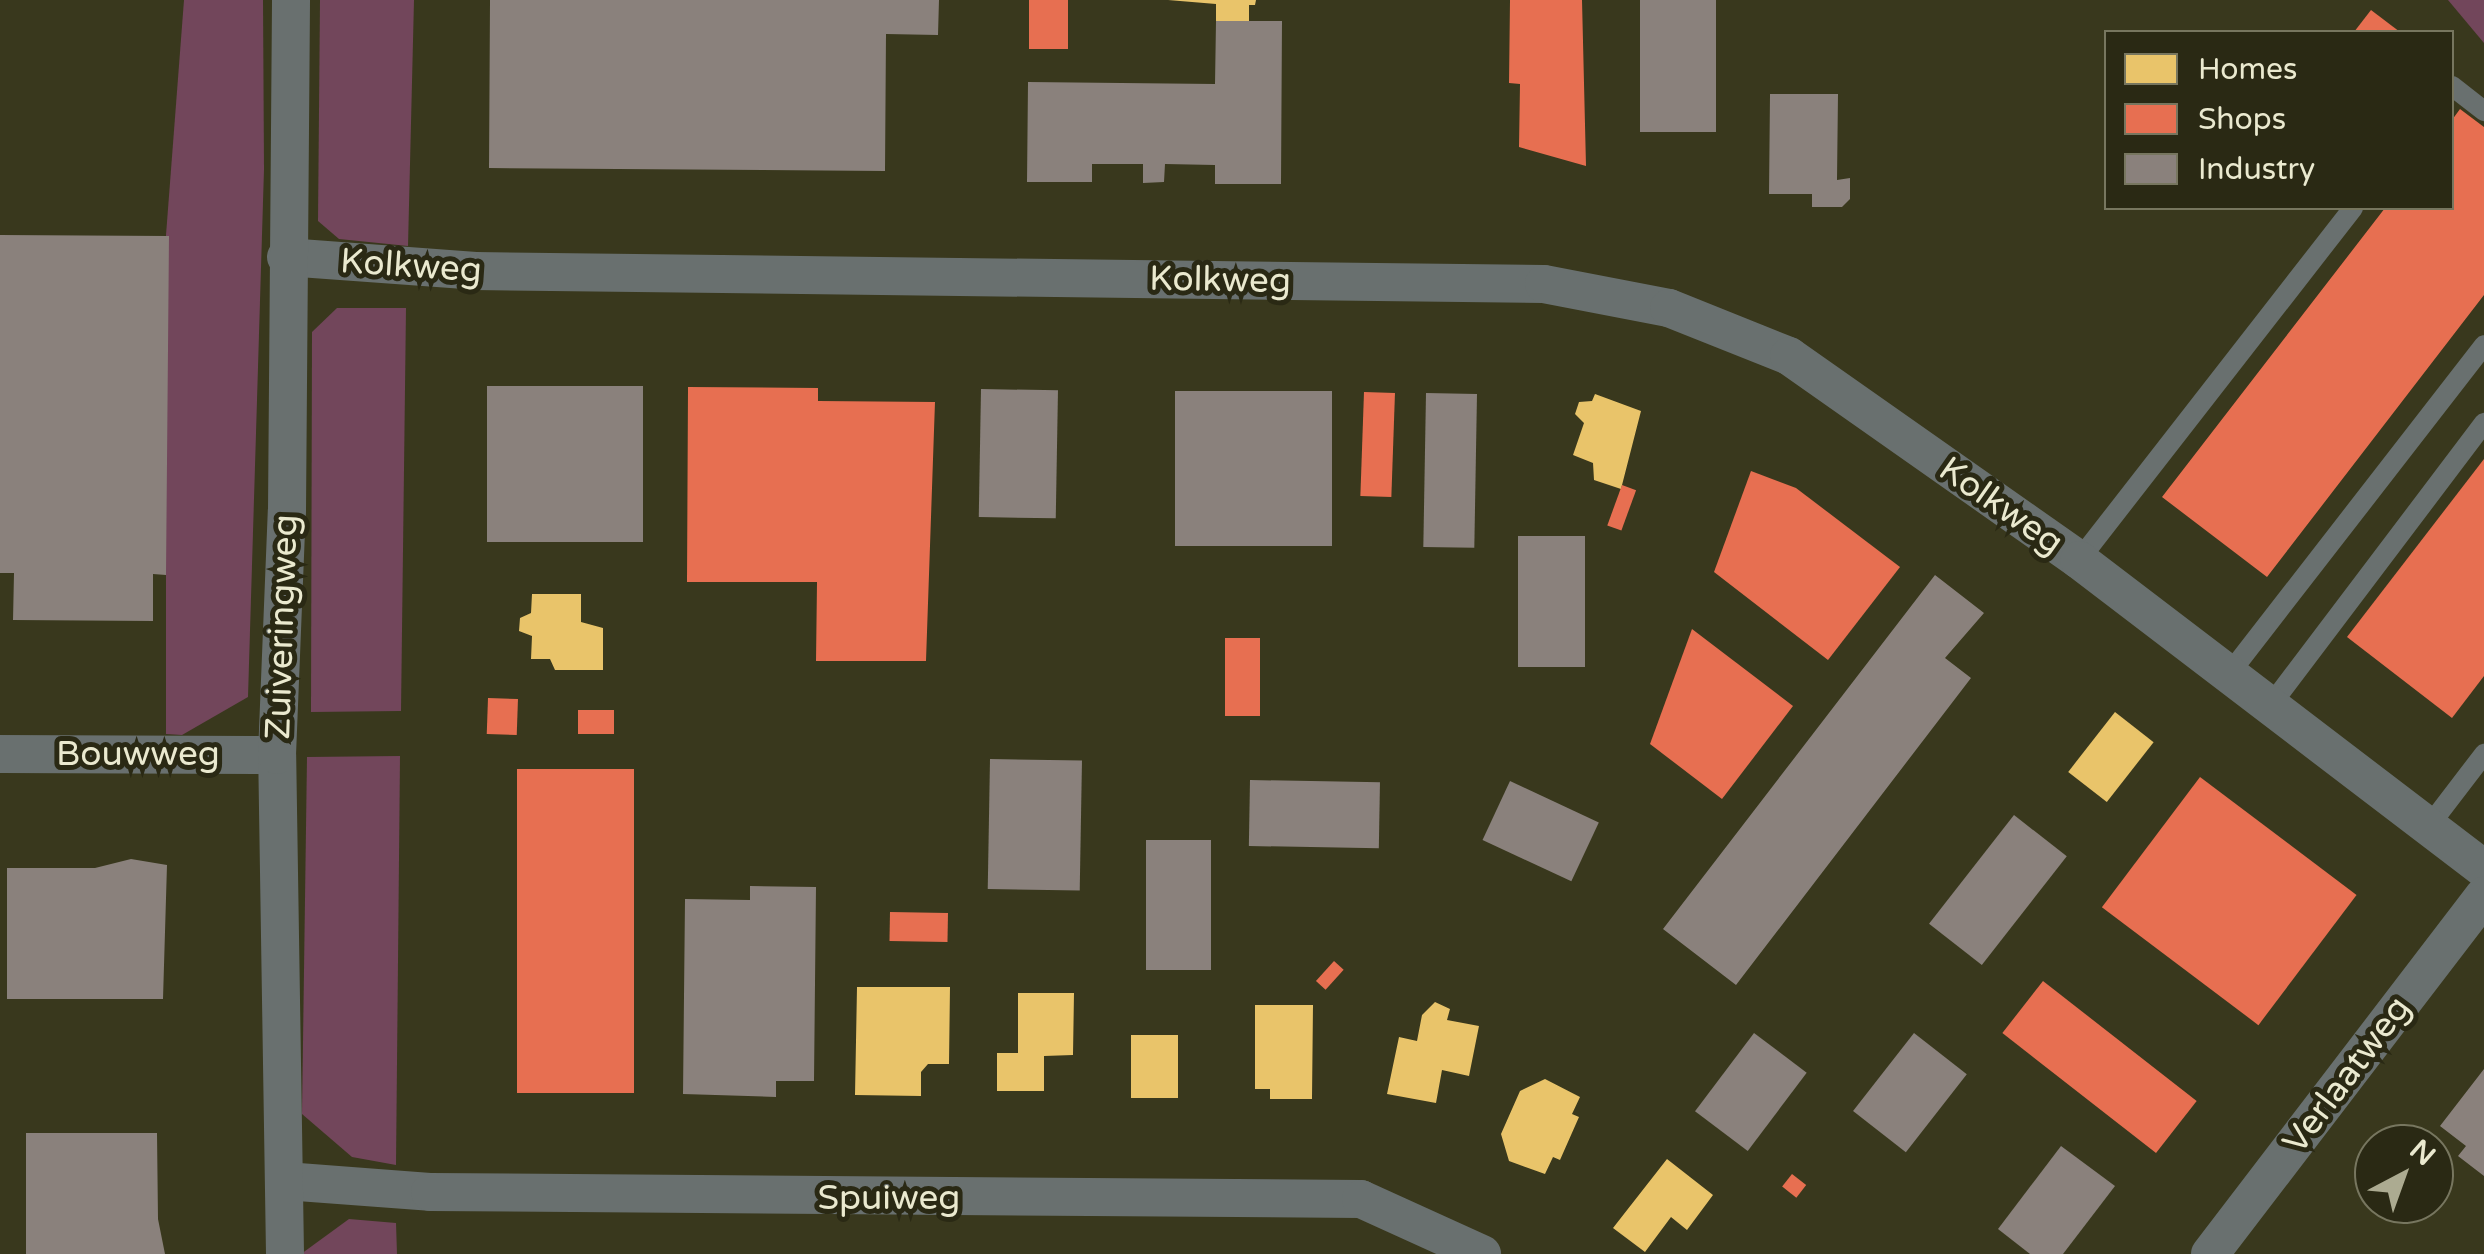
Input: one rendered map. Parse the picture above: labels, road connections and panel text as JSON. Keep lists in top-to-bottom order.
{
  "streets": {
    "street": [
      "Kolkweg",
      "Zuiveringweg",
      "Bouwweg",
      "Verlaatweg",
      "Spuiweg"
    ]
  },
  "crossings": [
    ["Kolkweg", "Zuiveringweg"],
    ["Zuiveringweg", "Bouwweg"],
    ["Zuiveringweg", "Spuiweg"]
  ],
  "legend": ["Homes", "Shops", "Industry"],
  "north": "top right"
}
